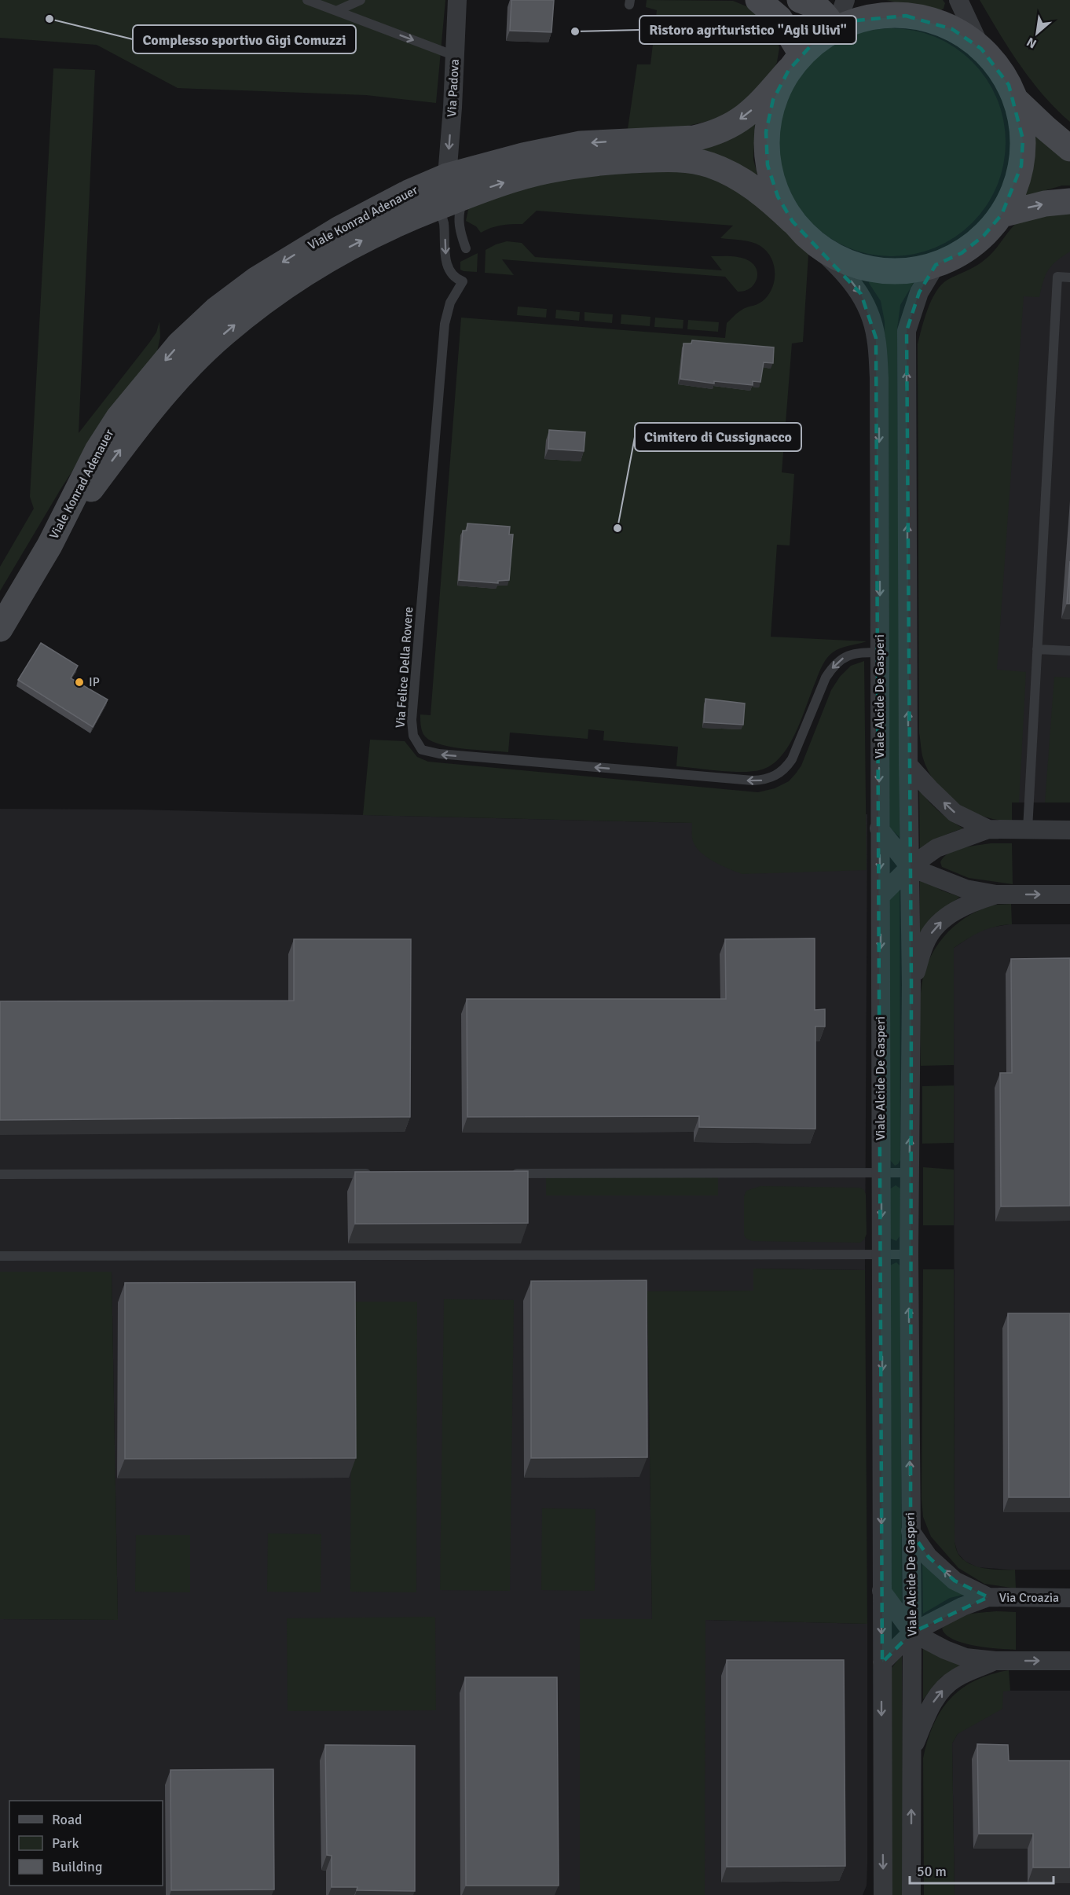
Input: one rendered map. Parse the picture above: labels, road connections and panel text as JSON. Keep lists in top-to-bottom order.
{
  "streets": {
    "main road": ["Viale Konrad Adenauer"],
    "street": ["Via Padova", "Viale Alcide De Gasperi", "Via Croazia"],
    "lane": ["Via Felice Della Rovere"]
  },
  "crossings": [
    ["Via Padova", "Viale Konrad Adenauer"],
    ["Viale Konrad Adenauer", "Via Felice Della Rovere"],
    ["Via Felice Della Rovere", "Viale Alcide De Gasperi"],
    ["Viale Alcide De Gasperi", "Via Croazia"]
  ],
  "one_way": ["Via Padova"],
  "places": [
    "Complesso sportivo Gigi Comuzzi",
    "Ristoro agrituristico \"Agli Ulivi\"",
    "Cimitero di Cussignacco",
    "IP"
  ],
  "legend": ["Road", "Park", "Building"],
  "scale_bar": "50 m",
  "north": "bottom left"
}
